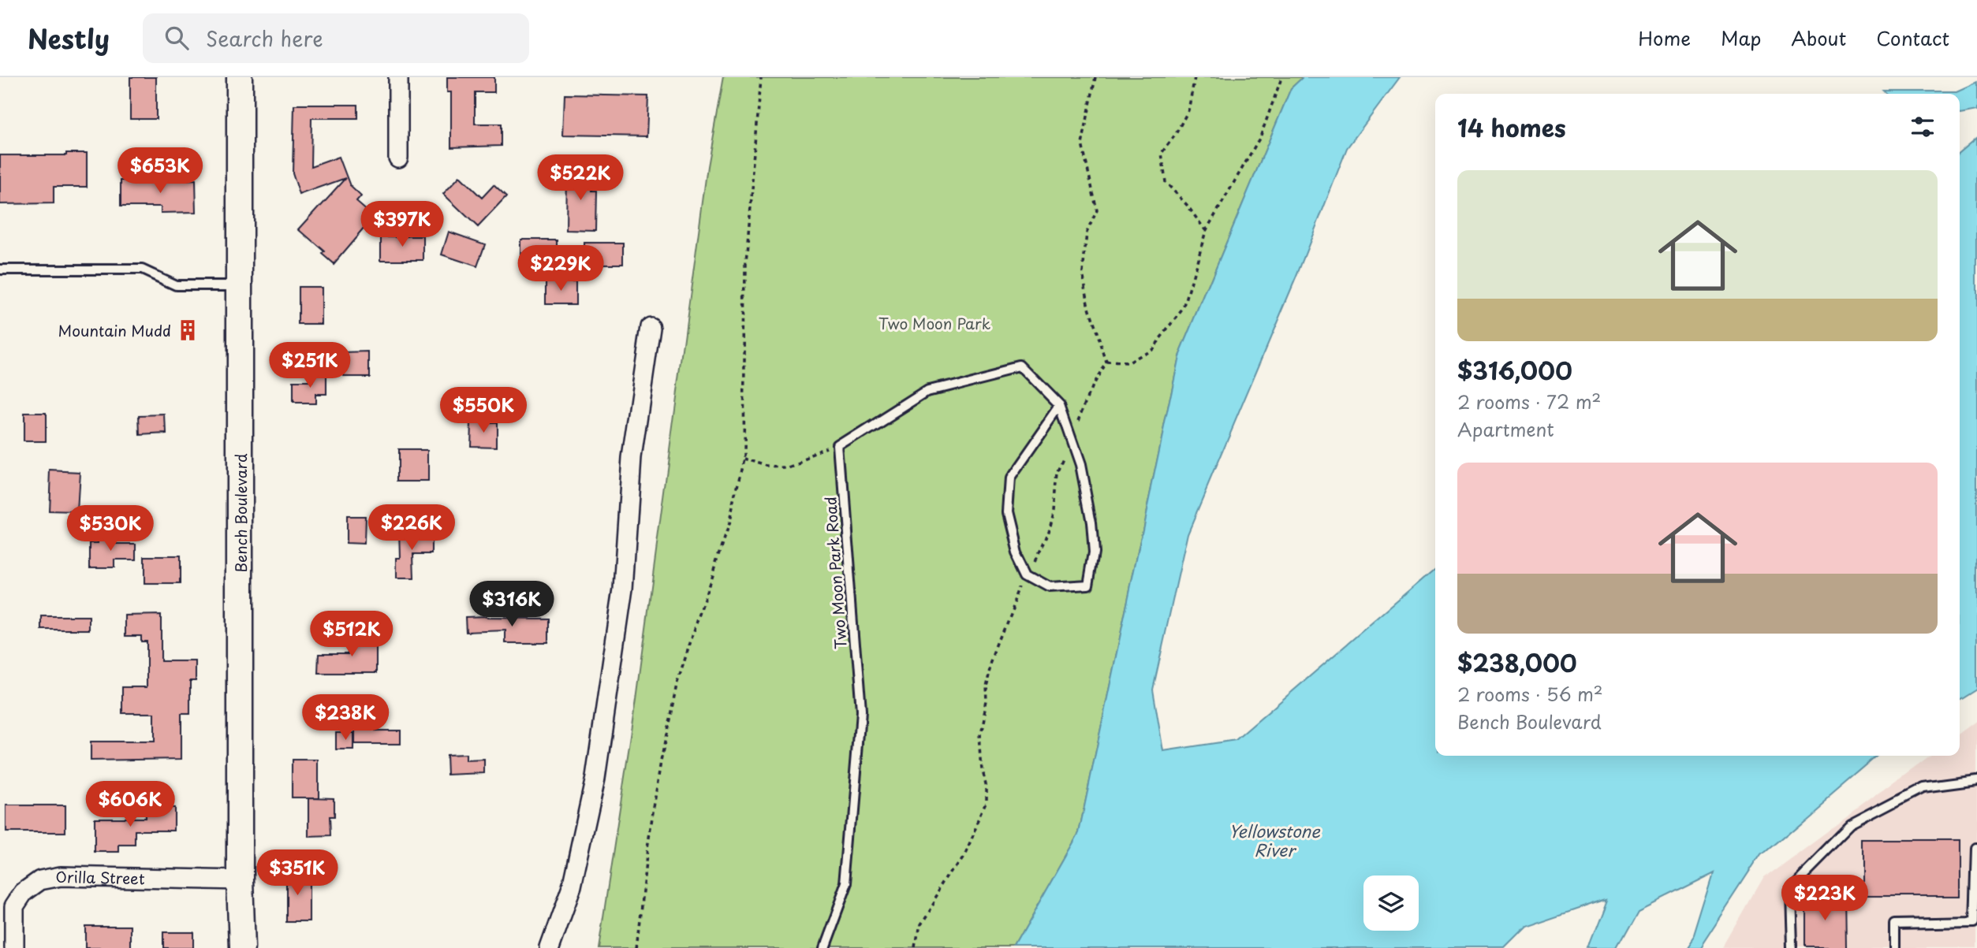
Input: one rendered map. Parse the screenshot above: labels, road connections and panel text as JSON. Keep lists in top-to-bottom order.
{
  "streets": {
    "main road": ["Bench Boulevard"],
    "street": ["Orilla Street"],
    "lane": ["Two Moon Park Road"]
  },
  "crossings": [
    ["Bench Boulevard", "Orilla Street"]
  ],
  "water": ["Yellowstone River"],
  "parks": ["Two Moon Park"],
  "places": {
    "building": ["Mountain Mudd"]
  },
  "page": {
    "header": "Nestly",
    "search": "Search here",
    "nav": [
      "Home",
      "Map",
      "About",
      "Contact"
    ],
    "heading": "14 homes",
    "price": [
      "$653K",
      "$522K",
      "$397K",
      "$229K",
      "$251K",
      "$550K",
      "$226K",
      "$530K",
      "$316K",
      "$512K",
      "$238K",
      "$606K",
      "$351K",
      "$223K"
    ],
    "list": [
      {
        "name": "$316,000",
        "note": "2 rooms · 72 m² · Apartment"
      },
      {
        "name": "$238,000",
        "note": "2 rooms · 56 m² · Bench Boulevard"
      }
    ]
  }
}
